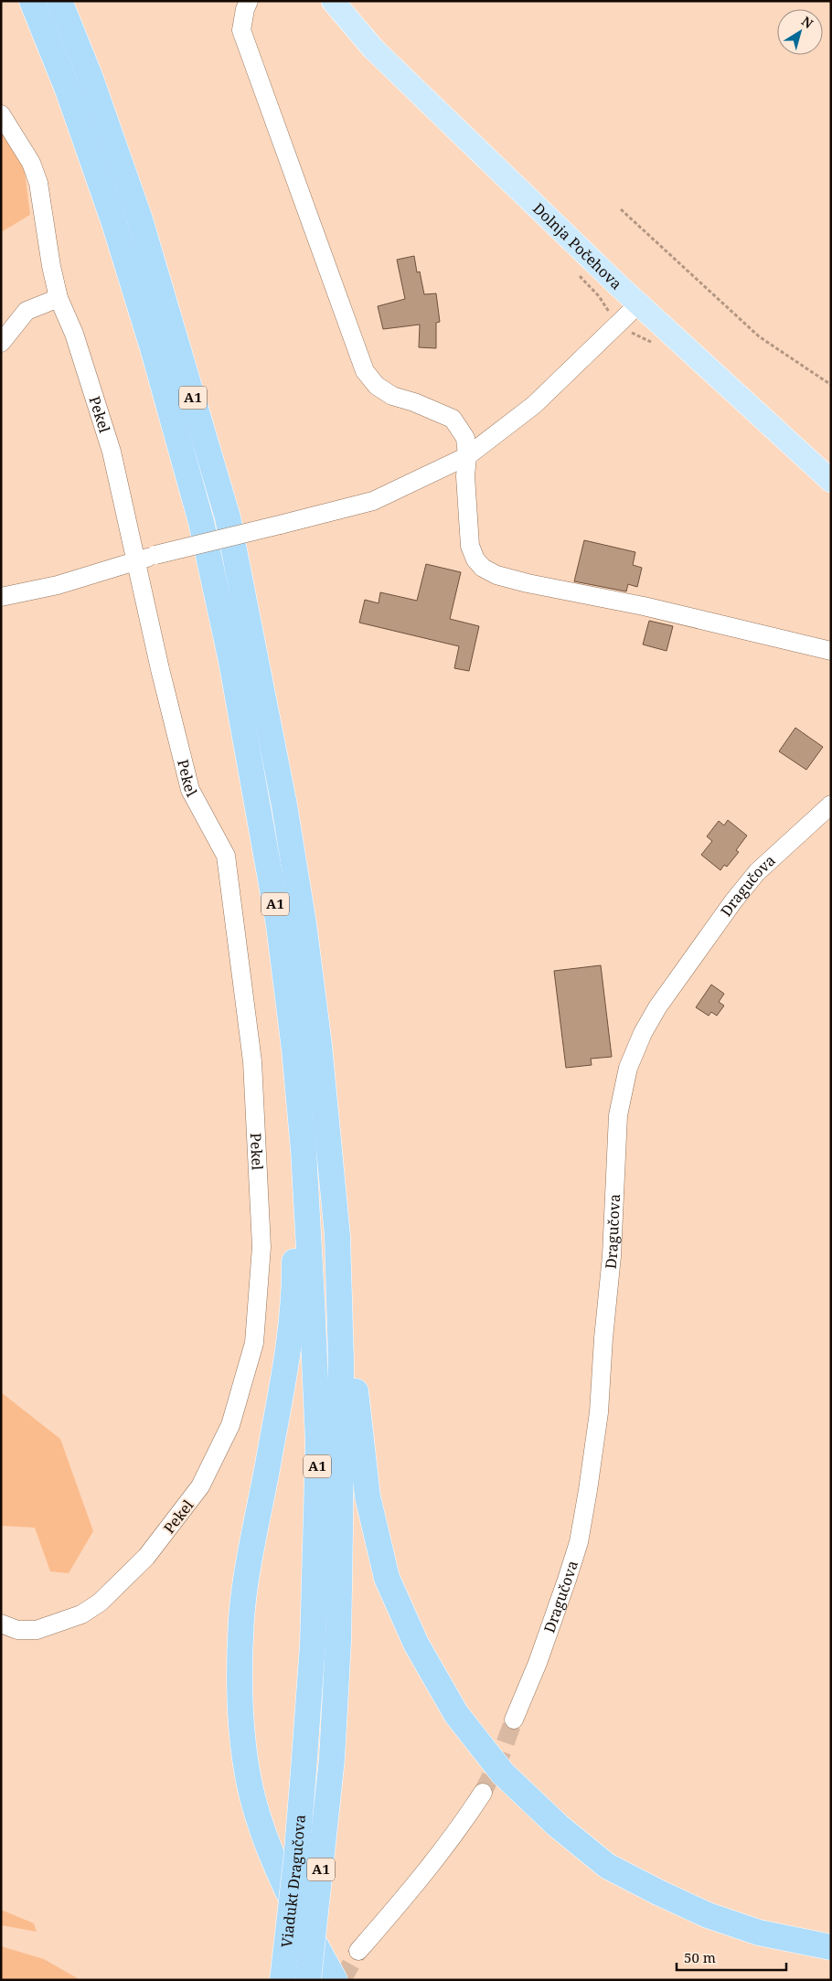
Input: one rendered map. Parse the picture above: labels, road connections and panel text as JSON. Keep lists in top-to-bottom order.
{
  "streets": {
    "highway": ["A1", "Viadukt Dragučova"],
    "main road": ["Dolnja Počehova"],
    "street": ["Pekel", "Dragučova"]
  },
  "crossings": [
    ["A1", "Viadukt Dragučova"]
  ],
  "scale_bar": "50 m",
  "north": "top right"
}
